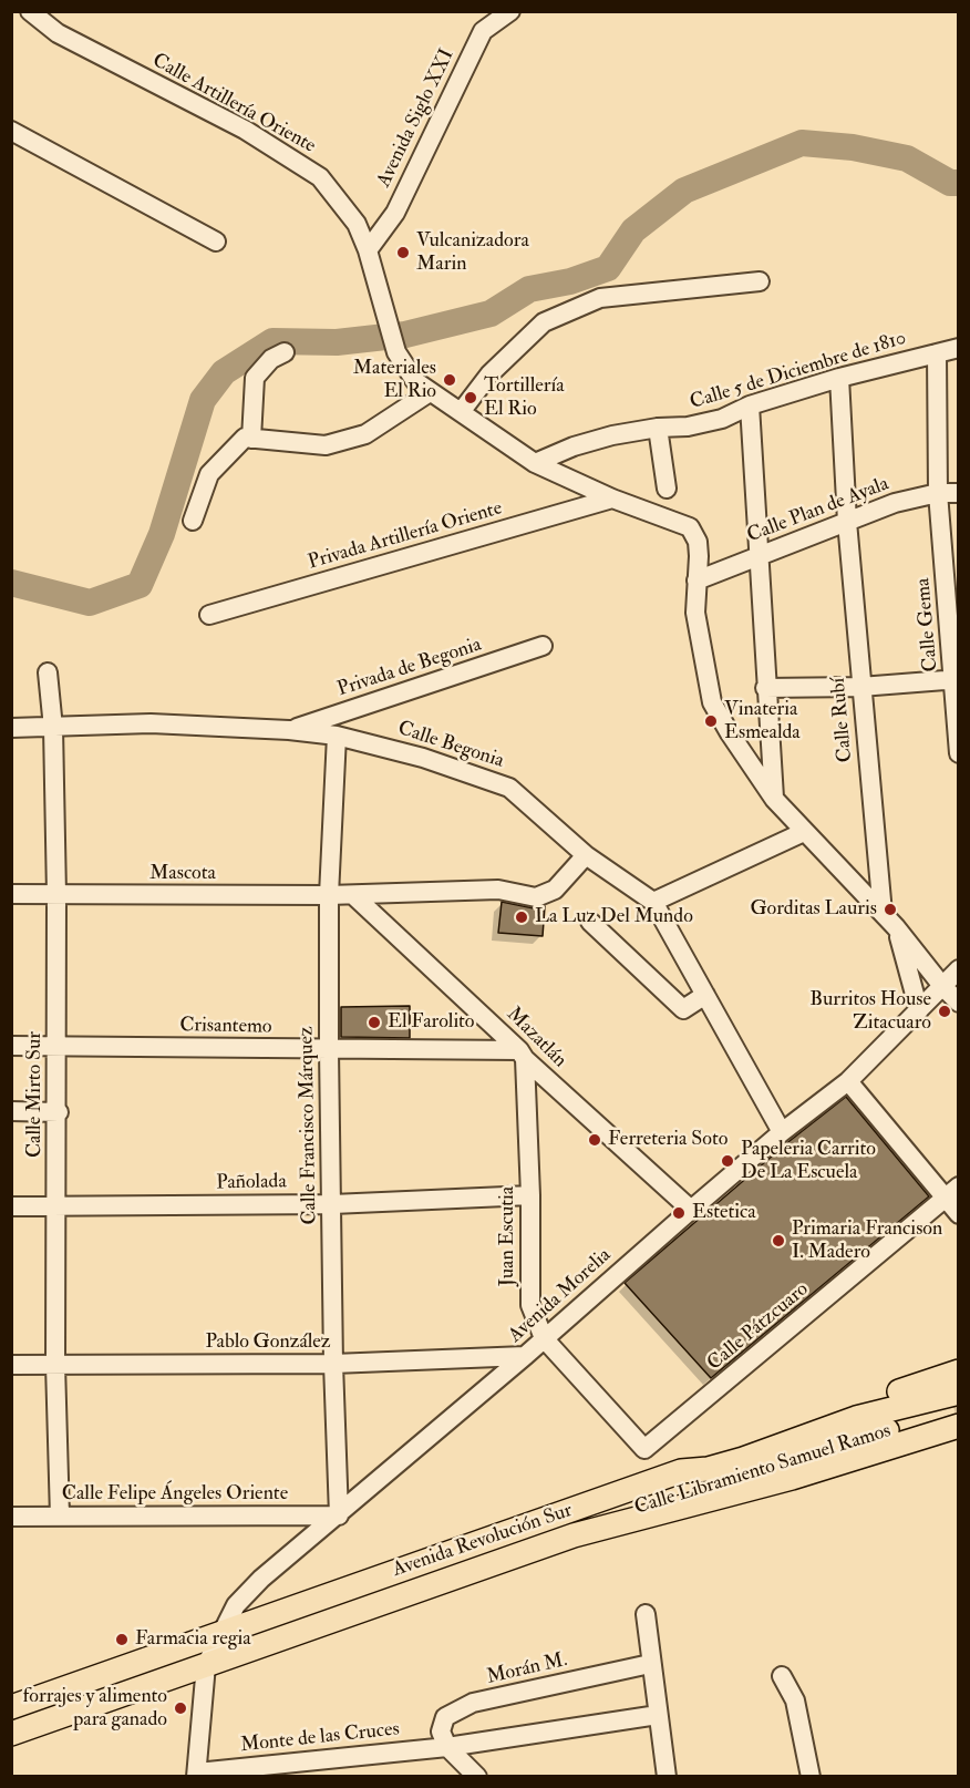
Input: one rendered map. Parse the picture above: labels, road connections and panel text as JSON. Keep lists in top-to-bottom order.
{
  "streets": {
    "main road": ["Avenida Revolución Sur"],
    "street": [
      "Calle Artillería Oriente",
      "Avenida Siglo XXI",
      "Calle 5 de Diciembre de 1810",
      "Calle Plan de Ayala",
      "Privada Artillería Oriente",
      "Calle Gema",
      "Privada de Begonia",
      "Calle Rubí",
      "Calle Begonia",
      "Mascota",
      "Crisantemo",
      "Mazatlán",
      "Calle Mirto Sur",
      "Calle Francisco Márquez",
      "Pañolada",
      "Juan Escutia",
      "Avenida Morelia",
      "Calle Pátzcuaro",
      "Pablo González",
      "Calle Felipe Ángeles Oriente",
      "Morán M.",
      "Monte de las Cruces"
    ]
  },
  "crossings": [
    ["Calle Artillería Oriente", "Avenida Siglo XXI"],
    ["Calle Artillería Oriente", "Calle 5 de Diciembre de 1810"],
    ["Calle Artillería Oriente", "Calle Plan de Ayala"],
    ["Calle Artillería Oriente", "Privada Artillería Oriente"],
    ["Calle Artillería Oriente", "Calle Rubí"],
    ["Calle Artillería Oriente", "Avenida Morelia"],
    ["Calle 5 de Diciembre de 1810", "Calle Gema"],
    ["Calle 5 de Diciembre de 1810", "Calle Rubí"],
    ["Calle Plan de Ayala", "Calle Gema"],
    ["Calle Plan de Ayala", "Calle Rubí"],
    ["Privada de Begonia", "Calle Begonia"],
    ["Calle Begonia", "Mascota"],
    ["Calle Begonia", "Calle Mirto Sur"],
    ["Calle Begonia", "Calle Francisco Márquez"],
    ["Calle Begonia", "Avenida Morelia"],
    ["Mascota", "Mazatlán"],
    ["Mascota", "Calle Mirto Sur"],
    ["Mascota", "Calle Francisco Márquez"],
    ["Crisantemo", "Mazatlán"],
    ["Crisantemo", "Calle Mirto Sur"],
    ["Crisantemo", "Calle Francisco Márquez"],
    ["Crisantemo", "Juan Escutia"],
    ["Mazatlán", "Juan Escutia"],
    ["Mazatlán", "Avenida Morelia"],
    ["Calle Mirto Sur", "Pañolada"],
    ["Calle Mirto Sur", "Pablo González"],
    ["Calle Mirto Sur", "Calle Felipe Ángeles Oriente"],
    ["Calle Francisco Márquez", "Pañolada"],
    ["Calle Francisco Márquez", "Avenida Morelia"],
    ["Calle Francisco Márquez", "Pablo González"],
    ["Calle Francisco Márquez", "Calle Felipe Ángeles Oriente"],
    ["Pañolada", "Juan Escutia"],
    ["Juan Escutia", "Avenida Morelia"],
    ["Juan Escutia", "Calle Pátzcuaro"],
    ["Avenida Morelia", "Pablo González"],
    ["Avenida Morelia", "Calle Felipe Ángeles Oriente"],
    ["Avenida Morelia", "Avenida Revolución Sur"],
    ["Morán M.", "Monte de las Cruces"]
  ],
  "places": [
    "Vulcanizadora Marin",
    "Materiales El Rio",
    "Tortillería El Rio",
    "Vinateria Esmealda",
    "Gorditas Lauris",
    "La Luz Del Mundo",
    "Burritos House Zitacuaro",
    "El Farolito",
    "Ferreteria Soto",
    "Papeleria Carrito De La Escuela",
    "Estetica",
    "Primaria Francison I. Madero",
    "Farmacia regia",
    "forrajes y alimento para ganado"
  ]
}
